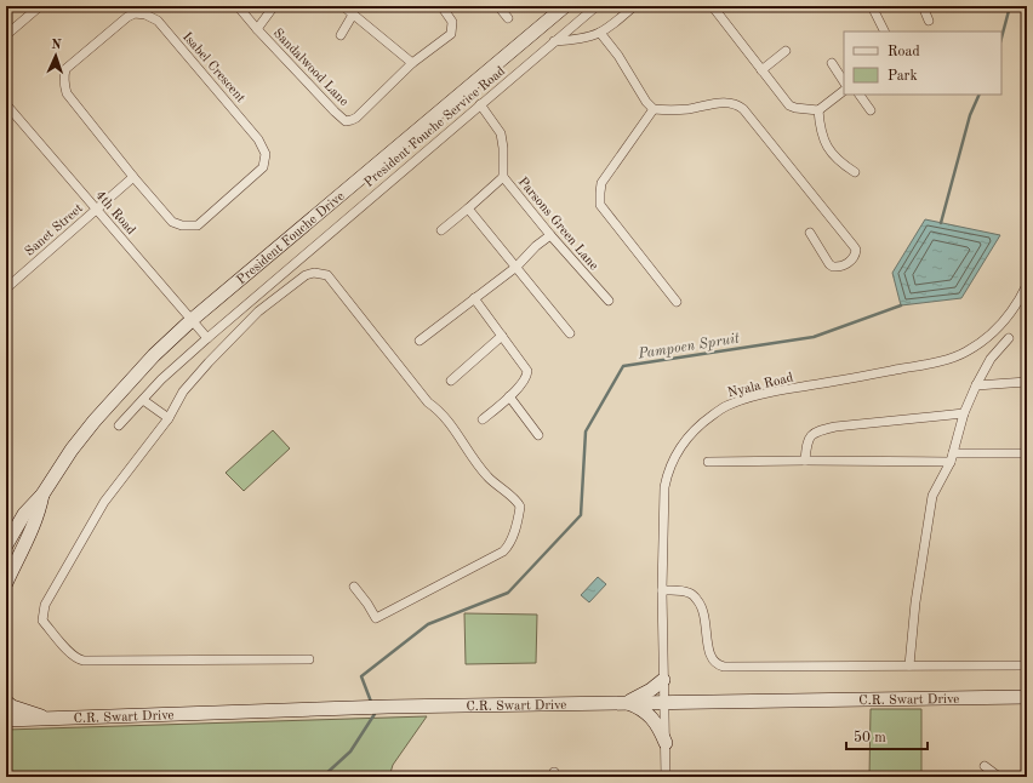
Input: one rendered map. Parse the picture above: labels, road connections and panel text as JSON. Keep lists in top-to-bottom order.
{
  "streets": {
    "street": [
      "Isabel Crescent",
      "Sandalwood Lane",
      "President Fouche Service Road",
      "4th Road",
      "Parsons Green Lane",
      "Sanet Street",
      "President Fouche Drive",
      "Nyala Road",
      "C.R. Swart Drive"
    ]
  },
  "crossings": [
    ["President Fouche Service Road", "4th Road"],
    ["President Fouche Service Road", "Parsons Green Lane"],
    ["4th Road", "Sanet Street"],
    ["4th Road", "President Fouche Drive"],
    ["Nyala Road", "C.R. Swart Drive"]
  ],
  "water": ["Pampoen Spruit"],
  "legend": ["Road", "Park"],
  "scale_bar": "50 m",
  "north": "top"
}
